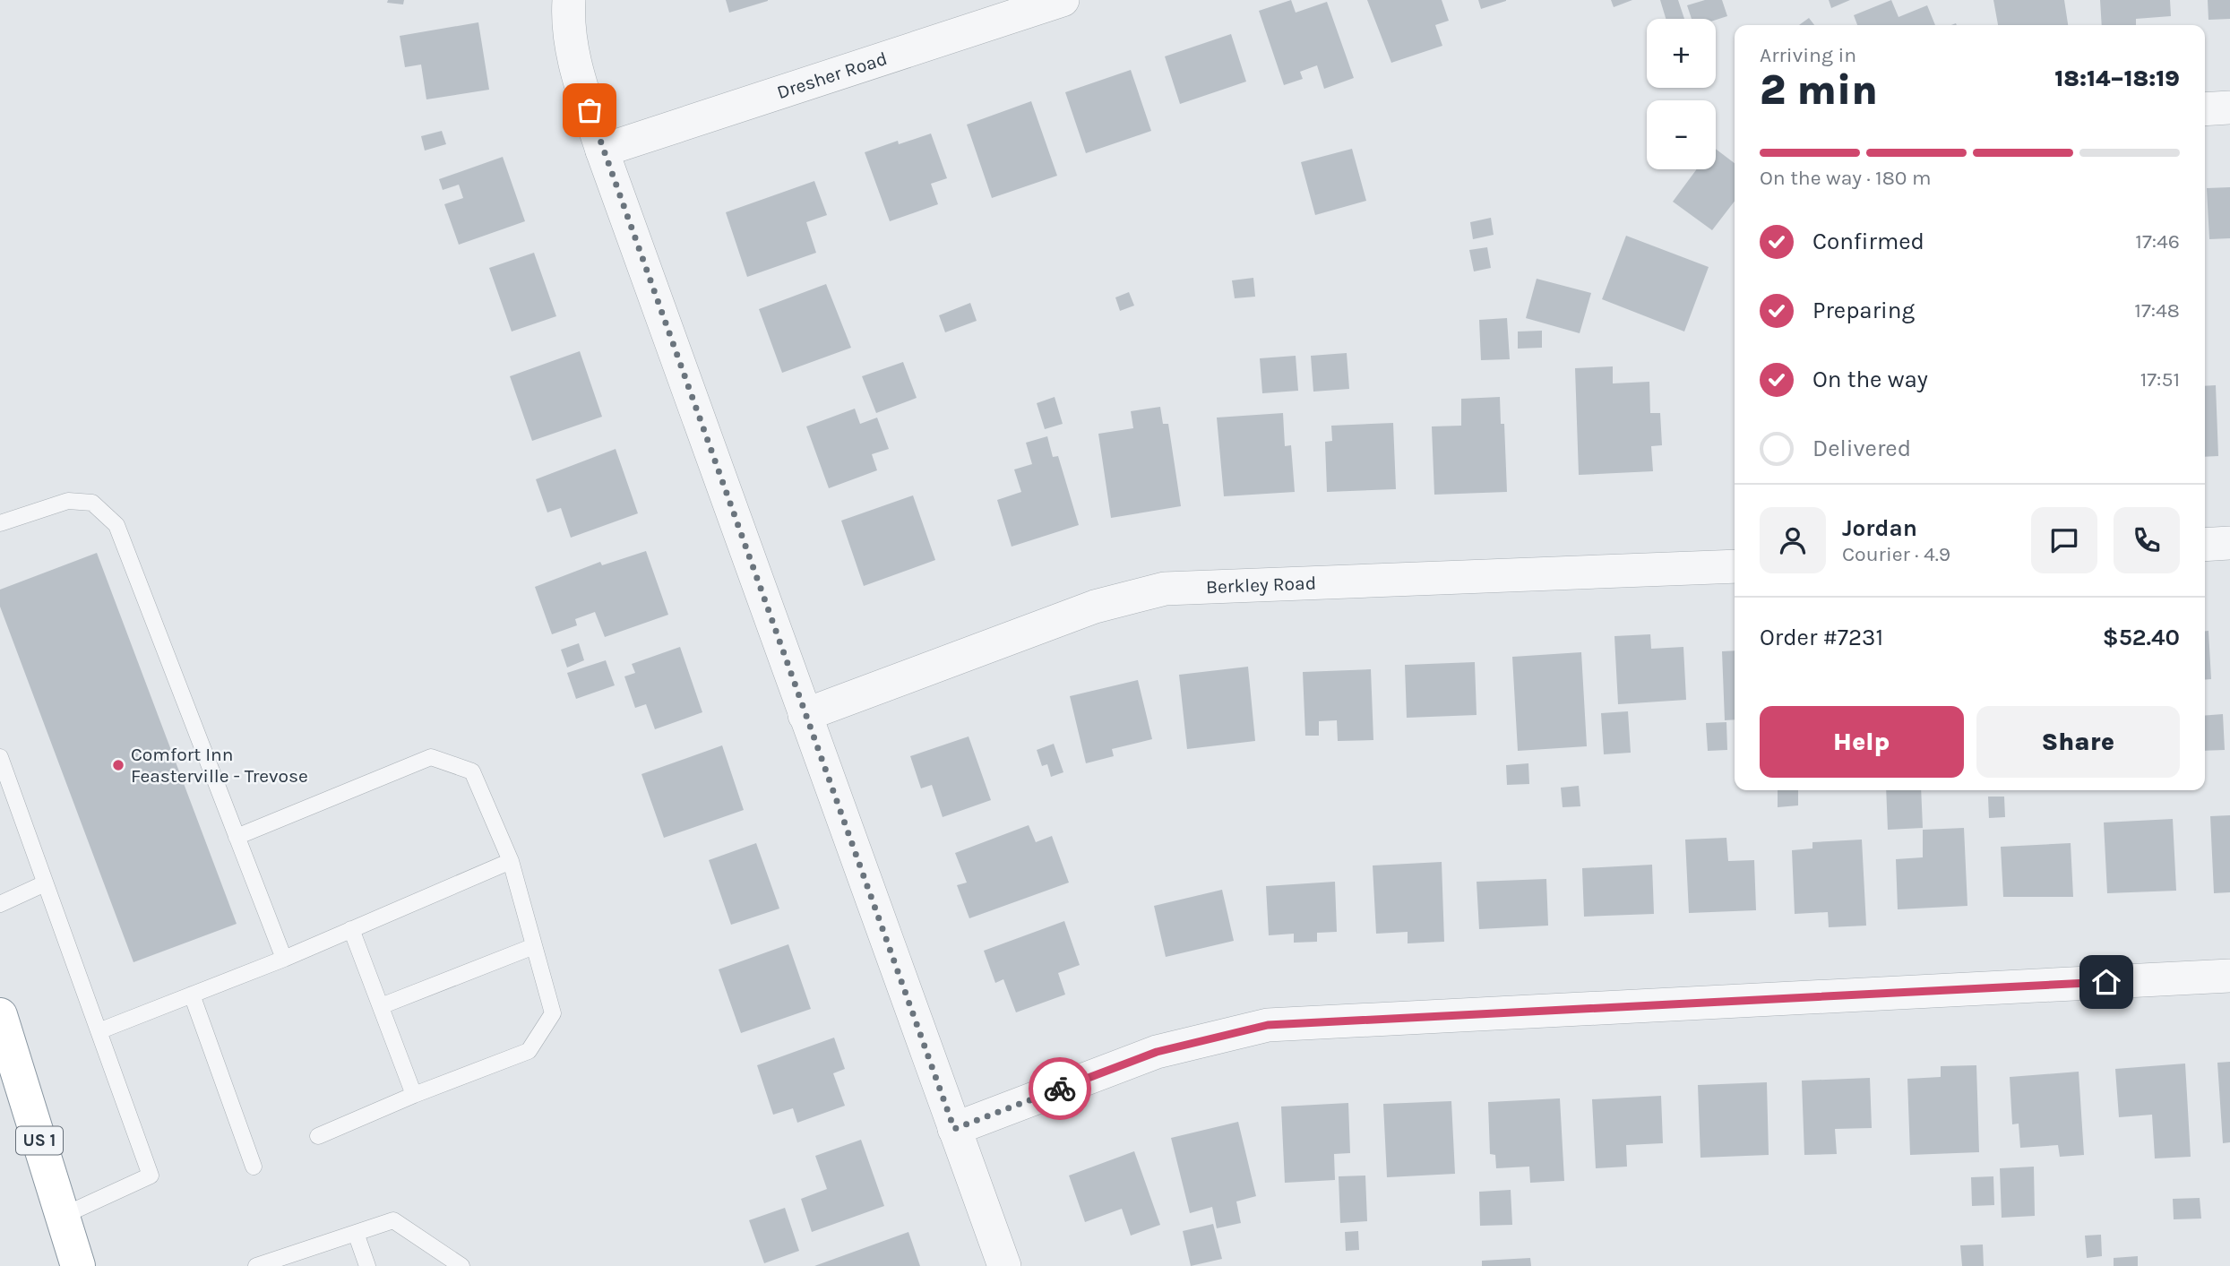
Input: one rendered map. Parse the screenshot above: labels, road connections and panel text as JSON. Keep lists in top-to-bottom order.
{
  "streets": {
    "highway": ["US 1"],
    "street": ["Dresher Road", "Berkley Road"]
  },
  "places": ["Comfort Inn Feasterville - Trevose"],
  "page": {
    "map_buttons": ["+", "−"],
    "heading": ["2 min", "Arriving in", "18:14–18:19"],
    "panel": [
      "Jordan",
      "Courier · 4.9",
      "Order #7231",
      "$52.40"
    ],
    "bar": "On the way · 180 m",
    "list": [
      ["Confirmed", "17:46"],
      ["Preparing", "17:48"],
      ["On the way", "17:51"],
      "Delivered"
    ],
    "buttons": ["Help", "Share"]
  }
}
